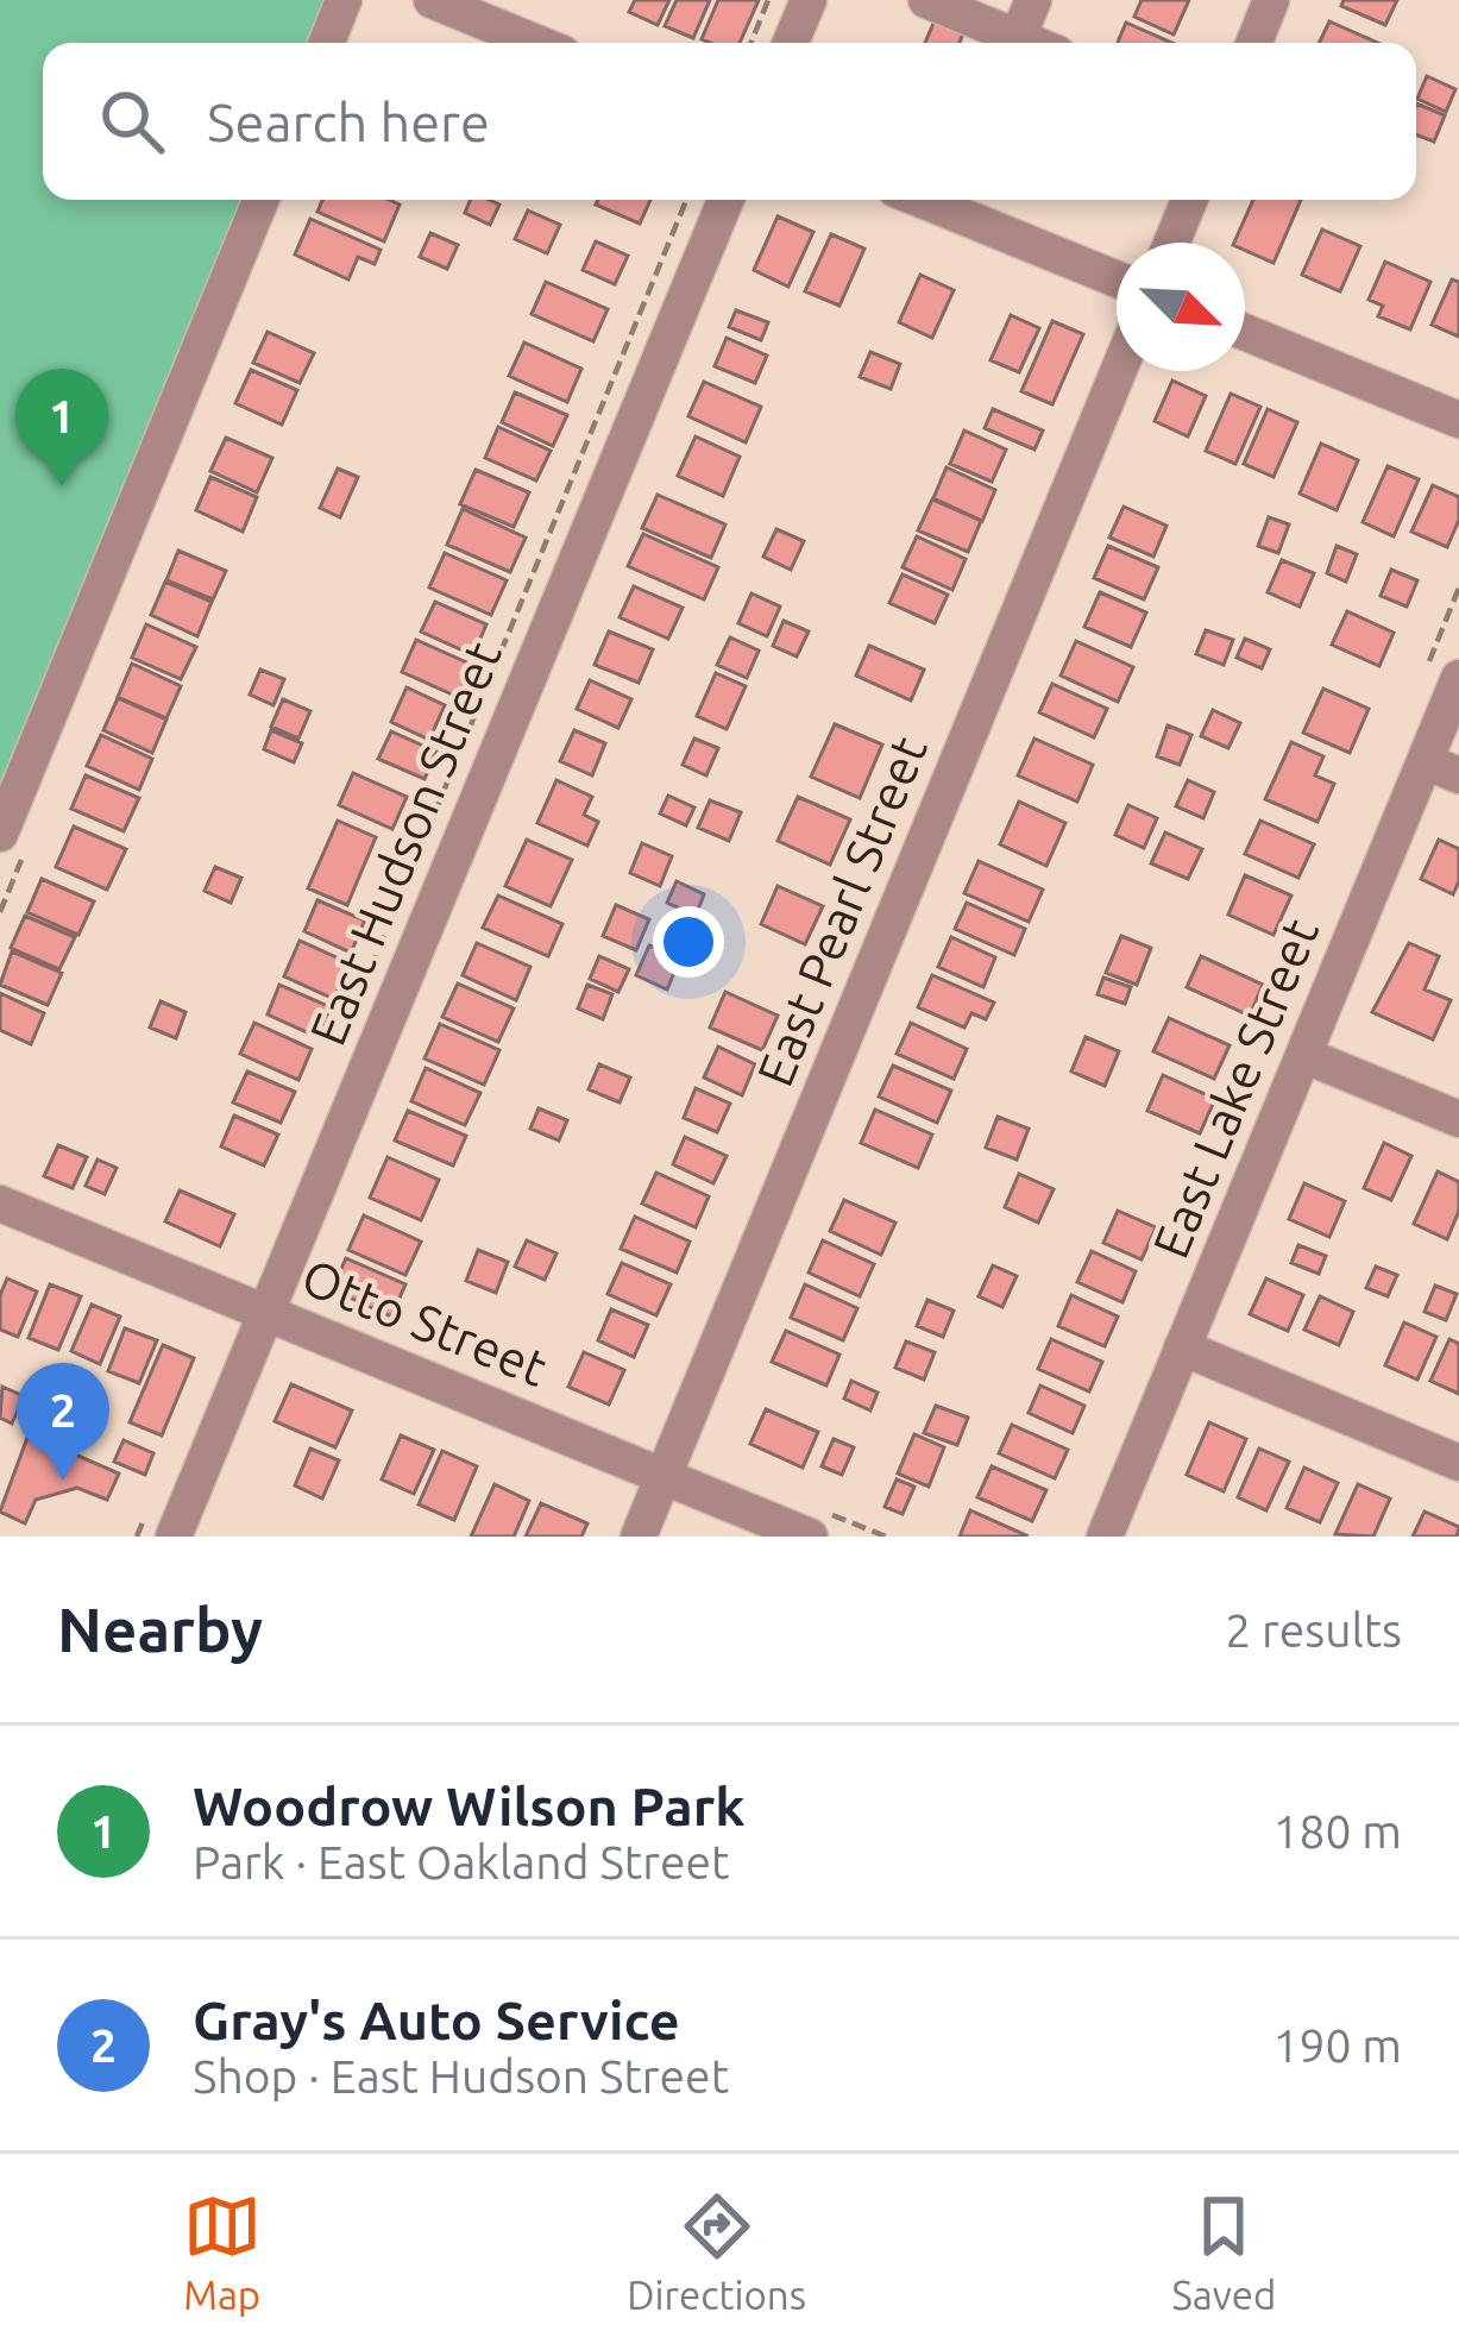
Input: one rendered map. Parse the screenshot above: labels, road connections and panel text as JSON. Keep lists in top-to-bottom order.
{
  "streets": {
    "street": [
      "East Hudson Street",
      "East Pearl Street",
      "East Lake Street",
      "Otto Street"
    ]
  },
  "crossings": [
    ["East Hudson Street", "Otto Street"],
    ["East Pearl Street", "Otto Street"]
  ],
  "north": "bottom right",
  "page": {
    "search": "Search here",
    "pins": ["1", "2"],
    "heading": ["Nearby", "2 results"],
    "list": [
      {
        "mark": "1",
        "name": "Woodrow Wilson Park",
        "note": "Park · East Oakland Street",
        "value": "180 m"
      },
      {
        "mark": "2",
        "name": "Gray's Auto Service",
        "note": "Shop · East Hudson Street",
        "value": "190 m"
      }
    ],
    "nav": ["Map", "Directions", "Saved"]
  }
}
